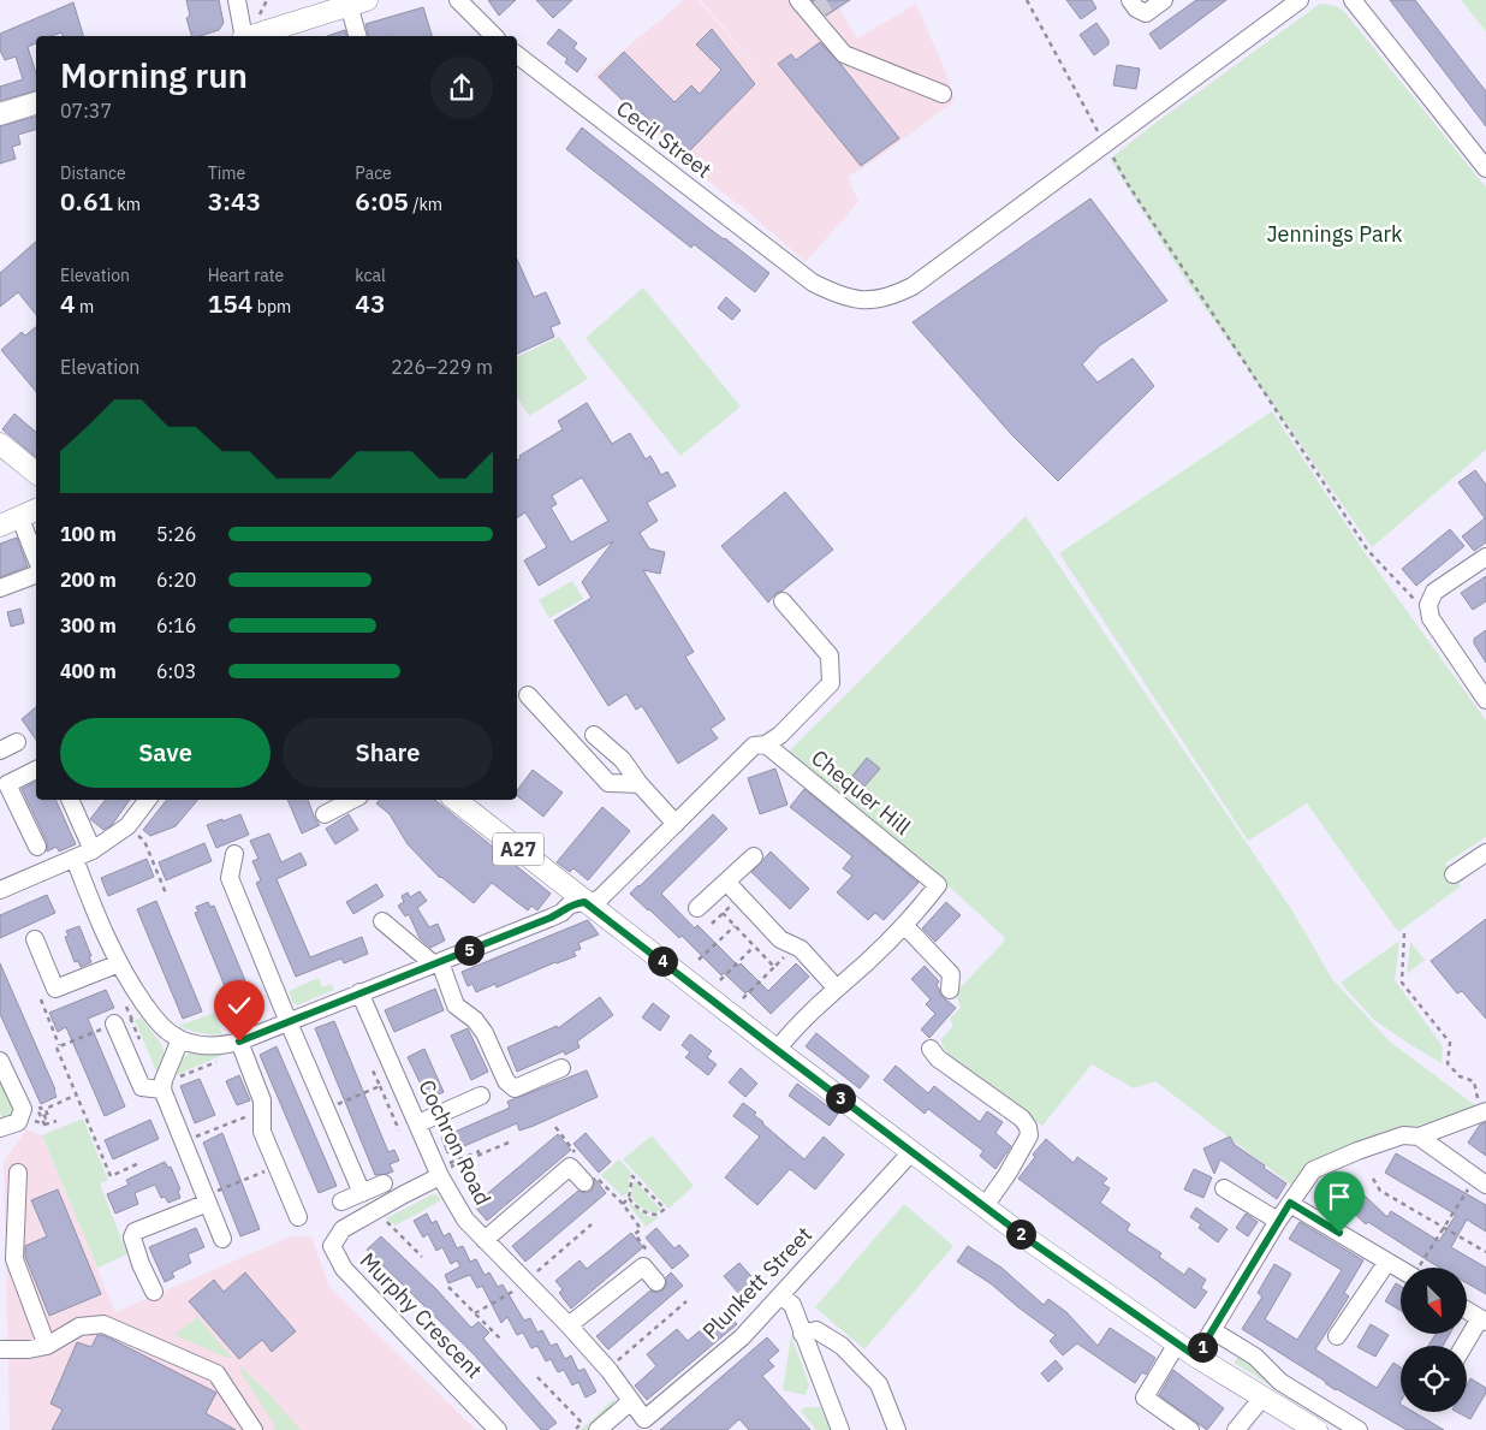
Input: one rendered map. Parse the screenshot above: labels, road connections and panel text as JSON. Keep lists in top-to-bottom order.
{
  "streets": {
    "main road": ["A27"],
    "street": [
      "Cecil Street",
      "Chequer Hill",
      "Cochron Road",
      "Plunkett Street",
      "Murphy Crescent"
    ]
  },
  "crossings": [
    ["Chequer Hill", "A27"],
    ["A27", "Plunkett Street"],
    ["Cochron Road", "Plunkett Street"],
    ["Cochron Road", "Murphy Crescent"]
  ],
  "parks": ["Jennings Park"],
  "north": "bottom right",
  "page": {
    "heading": ["Morning run", "07:37"],
    "stats": [
      ["Distance", "0.61 km"],
      ["Time", "3:43"],
      ["Pace", "6:05 /km"],
      ["Elevation", "4 m"],
      ["Heart rate", "154 bpm"],
      ["kcal", "43"]
    ],
    "chart": ["Elevation", "226–229 m"],
    "list": [
      {
        "name": "100 m",
        "note": "5:26"
      },
      {
        "name": "200 m",
        "note": "6:20"
      },
      {
        "name": "300 m",
        "note": "6:16"
      },
      {
        "name": "400 m",
        "note": "6:03"
      }
    ],
    "buttons": ["Save", "Share"],
    "pins": [
      "5",
      "4",
      "3",
      "2",
      "1"
    ]
  }
}
